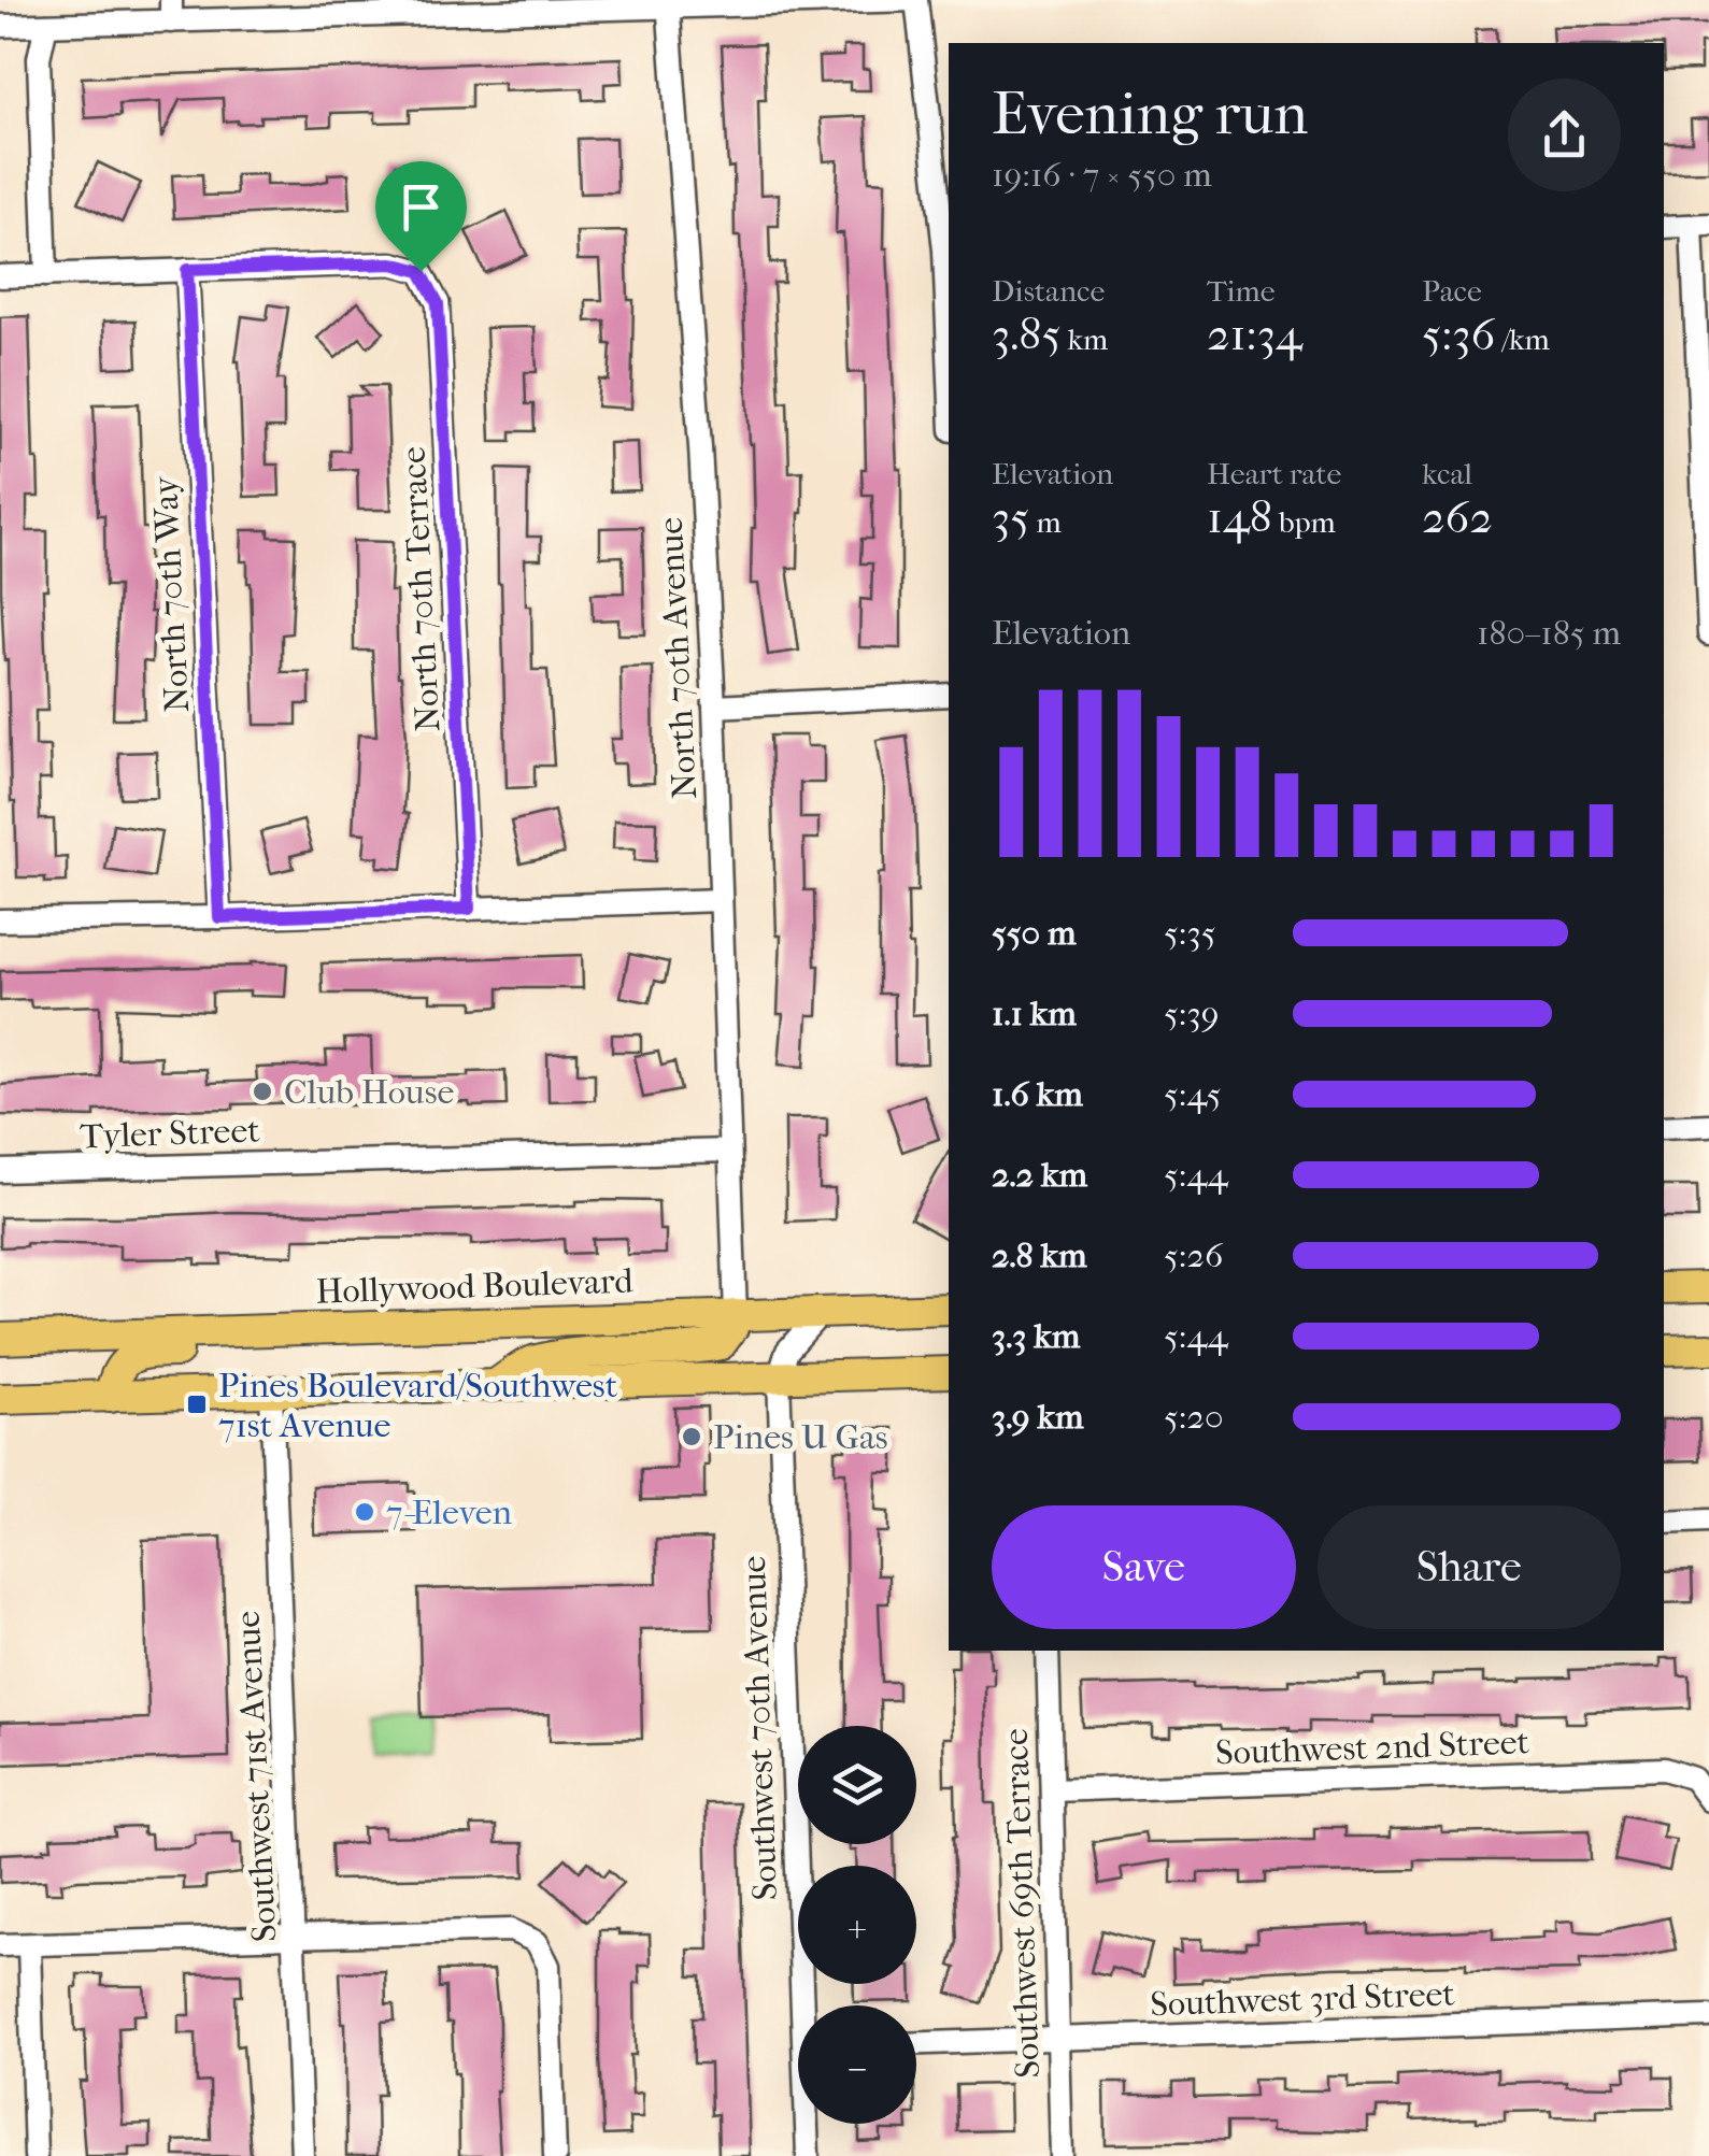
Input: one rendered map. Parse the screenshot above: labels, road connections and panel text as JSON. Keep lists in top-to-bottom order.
{
  "streets": {
    "highway": ["Hollywood Boulevard"],
    "street": [
      "North 70th Terrace",
      "North 70th Way",
      "North 70th Avenue",
      "Tyler Street",
      "Southwest 70th Avenue",
      "Southwest 2nd Street",
      "Southwest 71st Avenue",
      "Southwest 69th Terrace",
      "Southwest 3rd Street"
    ]
  },
  "crossings": [
    ["North 70th Terrace", "North 70th Way"],
    ["North 70th Avenue", "Tyler Street"],
    ["North 70th Avenue", "Hollywood Boulevard"],
    ["Southwest 2nd Street", "Southwest 69th Terrace"],
    ["Southwest 69th Terrace", "Southwest 3rd Street"]
  ],
  "places": {
    "other": ["Club House", "Pines U Gas", "7-Eleven"],
    "transit": ["Pines Boulevard/Southwest 71st Avenue"]
  },
  "page": {
    "heading": ["Evening run", "19:16 · 7 × 550 m"],
    "stats": [
      ["Distance", "3.85 km"],
      ["Time", "21:34"],
      ["Pace", "5:36 /km"],
      ["Elevation", "35 m"],
      ["Heart rate", "148 bpm"],
      ["kcal", "262"]
    ],
    "chart": ["Elevation", "180–185 m"],
    "list": [
      {
        "name": "550 m",
        "note": "5:35"
      },
      {
        "name": "1.1 km",
        "note": "5:39"
      },
      {
        "name": "1.6 km",
        "note": "5:45"
      },
      {
        "name": "2.2 km",
        "note": "5:44"
      },
      {
        "name": "2.8 km",
        "note": "5:26"
      },
      {
        "name": "3.3 km",
        "note": "5:44"
      },
      {
        "name": "3.9 km",
        "note": "5:20"
      }
    ],
    "buttons": ["Save", "Share"],
    "map_buttons": ["+", "−"]
  }
}
